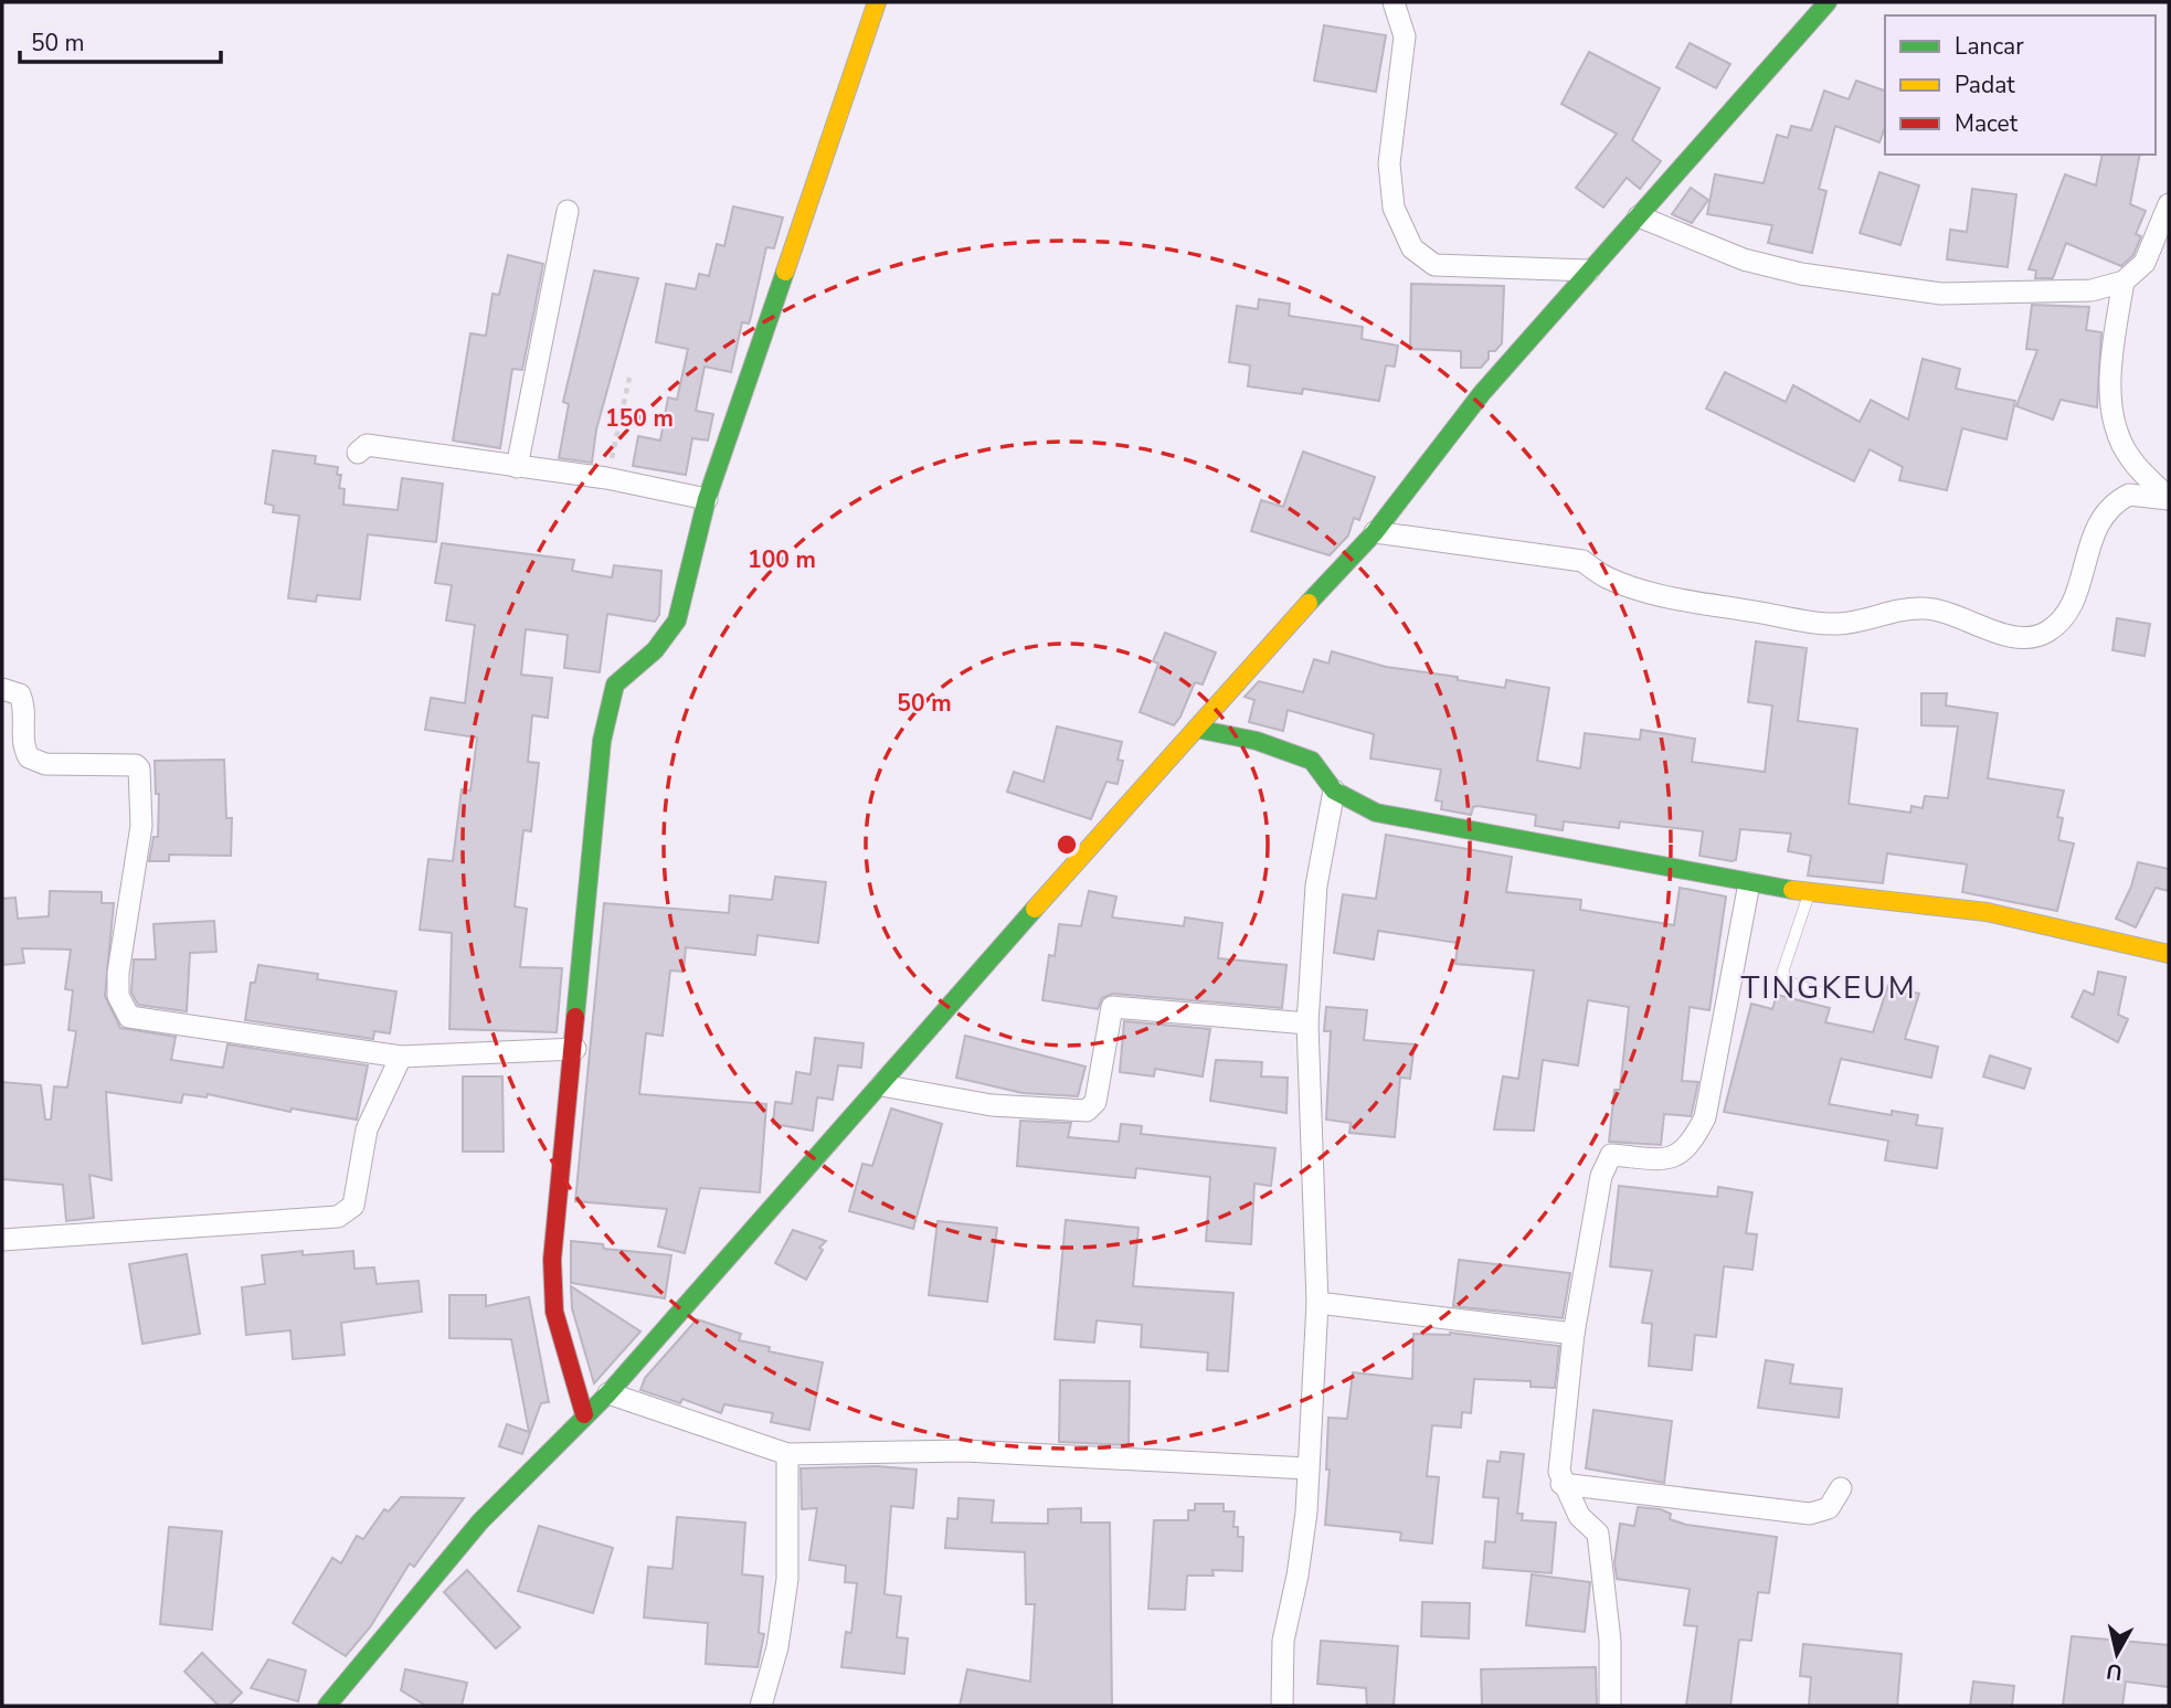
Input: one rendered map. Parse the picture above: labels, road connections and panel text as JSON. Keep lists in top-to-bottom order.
{
  "districts": ["TINGKEUM"],
  "legend": ["Lancar", "Padat", "Macet"],
  "scale_bar": "50 m",
  "north": "bottom",
  "rings": ["150 m", "100 m", "50 m"]
}
